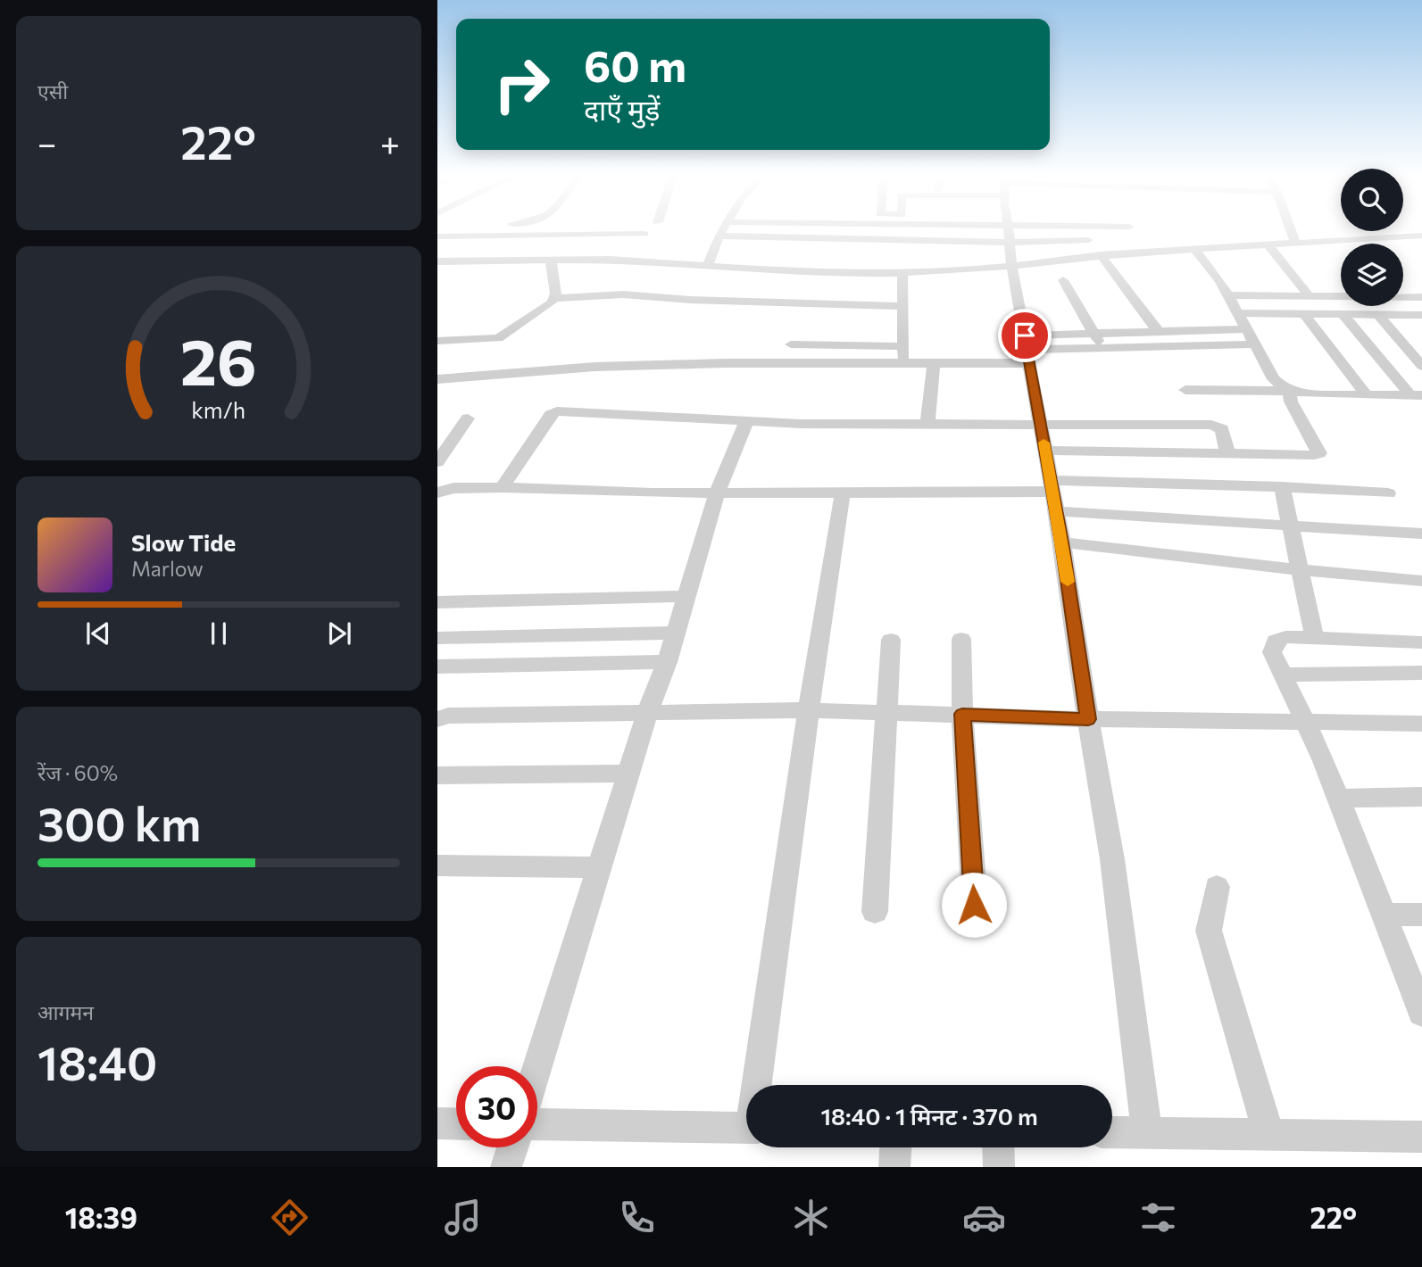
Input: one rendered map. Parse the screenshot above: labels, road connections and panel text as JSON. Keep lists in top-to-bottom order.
{
  "page": {
    "tile": [
      "एसी",
      ["रेंज · 60%", "300 km"],
      ["आगमन", "18:40"]
    ],
    "turn": ["60 m", "दाएँ मुड़ें"],
    "heat": ["−", "22°", "+"],
    "song": ["Slow Tide", "Marlow"],
    "limit": "30",
    "trip": "18:40 · 1 मिनट · 370 m",
    "tabs": ["18:39", "22°"],
    "gauge": ["26", "km/h"]
  }
}
